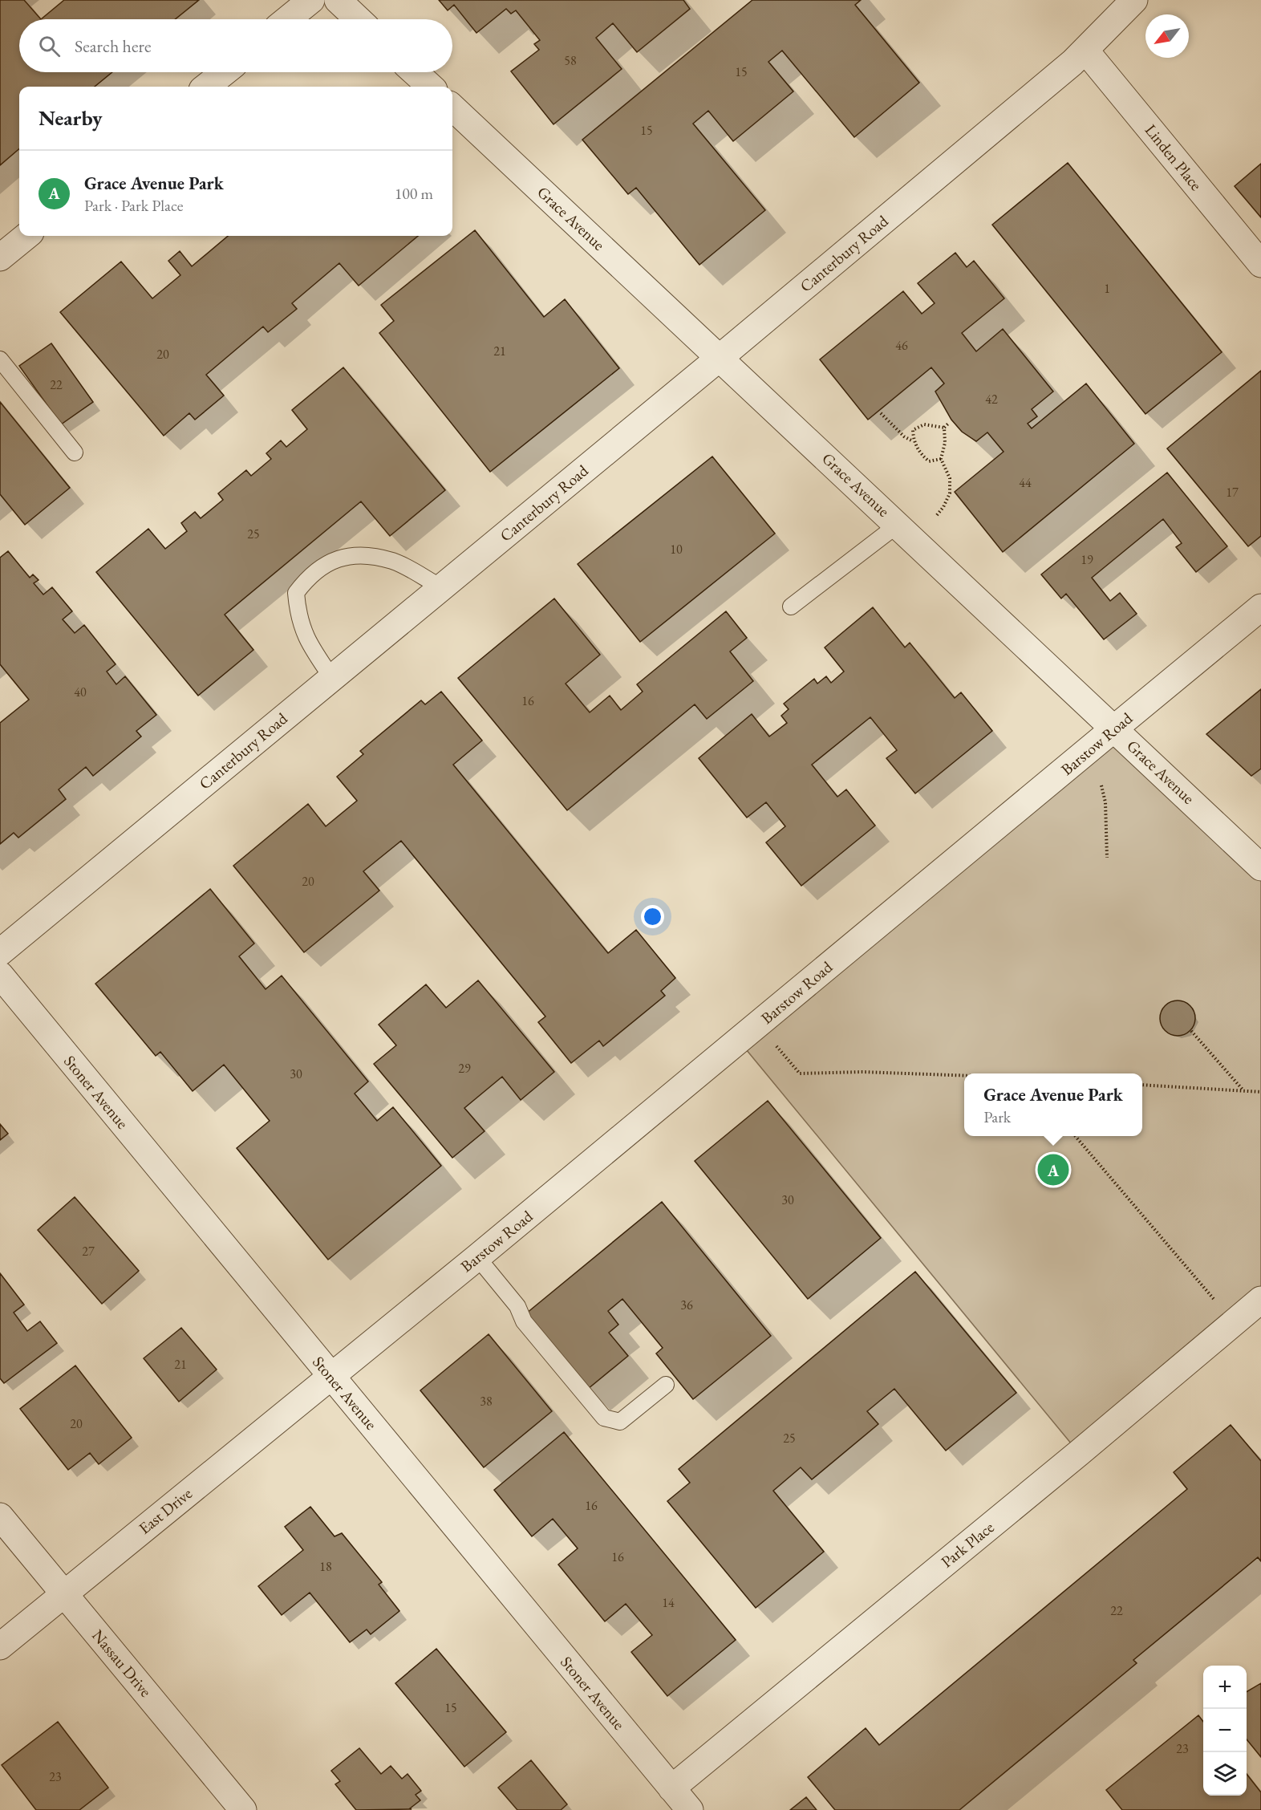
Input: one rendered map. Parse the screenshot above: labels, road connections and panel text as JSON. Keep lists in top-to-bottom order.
{
  "streets": {
    "street": [
      "Linden Place",
      "Grace Avenue",
      "Canterbury Road",
      "Barstow Road",
      "Stoner Avenue",
      "East Drive",
      "Park Place",
      "Nassau Drive"
    ]
  },
  "crossings": [
    ["Linden Place", "Canterbury Road"],
    ["Grace Avenue", "Canterbury Road"],
    ["Grace Avenue", "Barstow Road"],
    ["Barstow Road", "Stoner Avenue"],
    ["Barstow Road", "East Drive"],
    ["Stoner Avenue", "East Drive"],
    ["Stoner Avenue", "Park Place"],
    ["East Drive", "Nassau Drive"]
  ],
  "house_numbers": [
    "58",
    "15",
    "15",
    "1",
    "46",
    "21",
    "20",
    "22",
    "42",
    "44",
    "17",
    "25",
    "10",
    "19",
    "40",
    "16",
    "20",
    "29",
    "30",
    "30",
    "27",
    "36",
    "21",
    "38",
    "20",
    "25",
    "16",
    "16",
    "18",
    "14",
    "22",
    "15",
    "23",
    "23"
  ],
  "north": "bottom left",
  "page": {
    "search": "Search here",
    "heading": "Nearby",
    "list": [
      {
        "mark": "A",
        "name": "Grace Avenue Park",
        "note": "Park · Park Place",
        "value": "100 m"
      }
    ],
    "popup": ["Grace Avenue Park", "Park"],
    "pins": "A",
    "map_buttons": ["+", "−"]
  }
}
